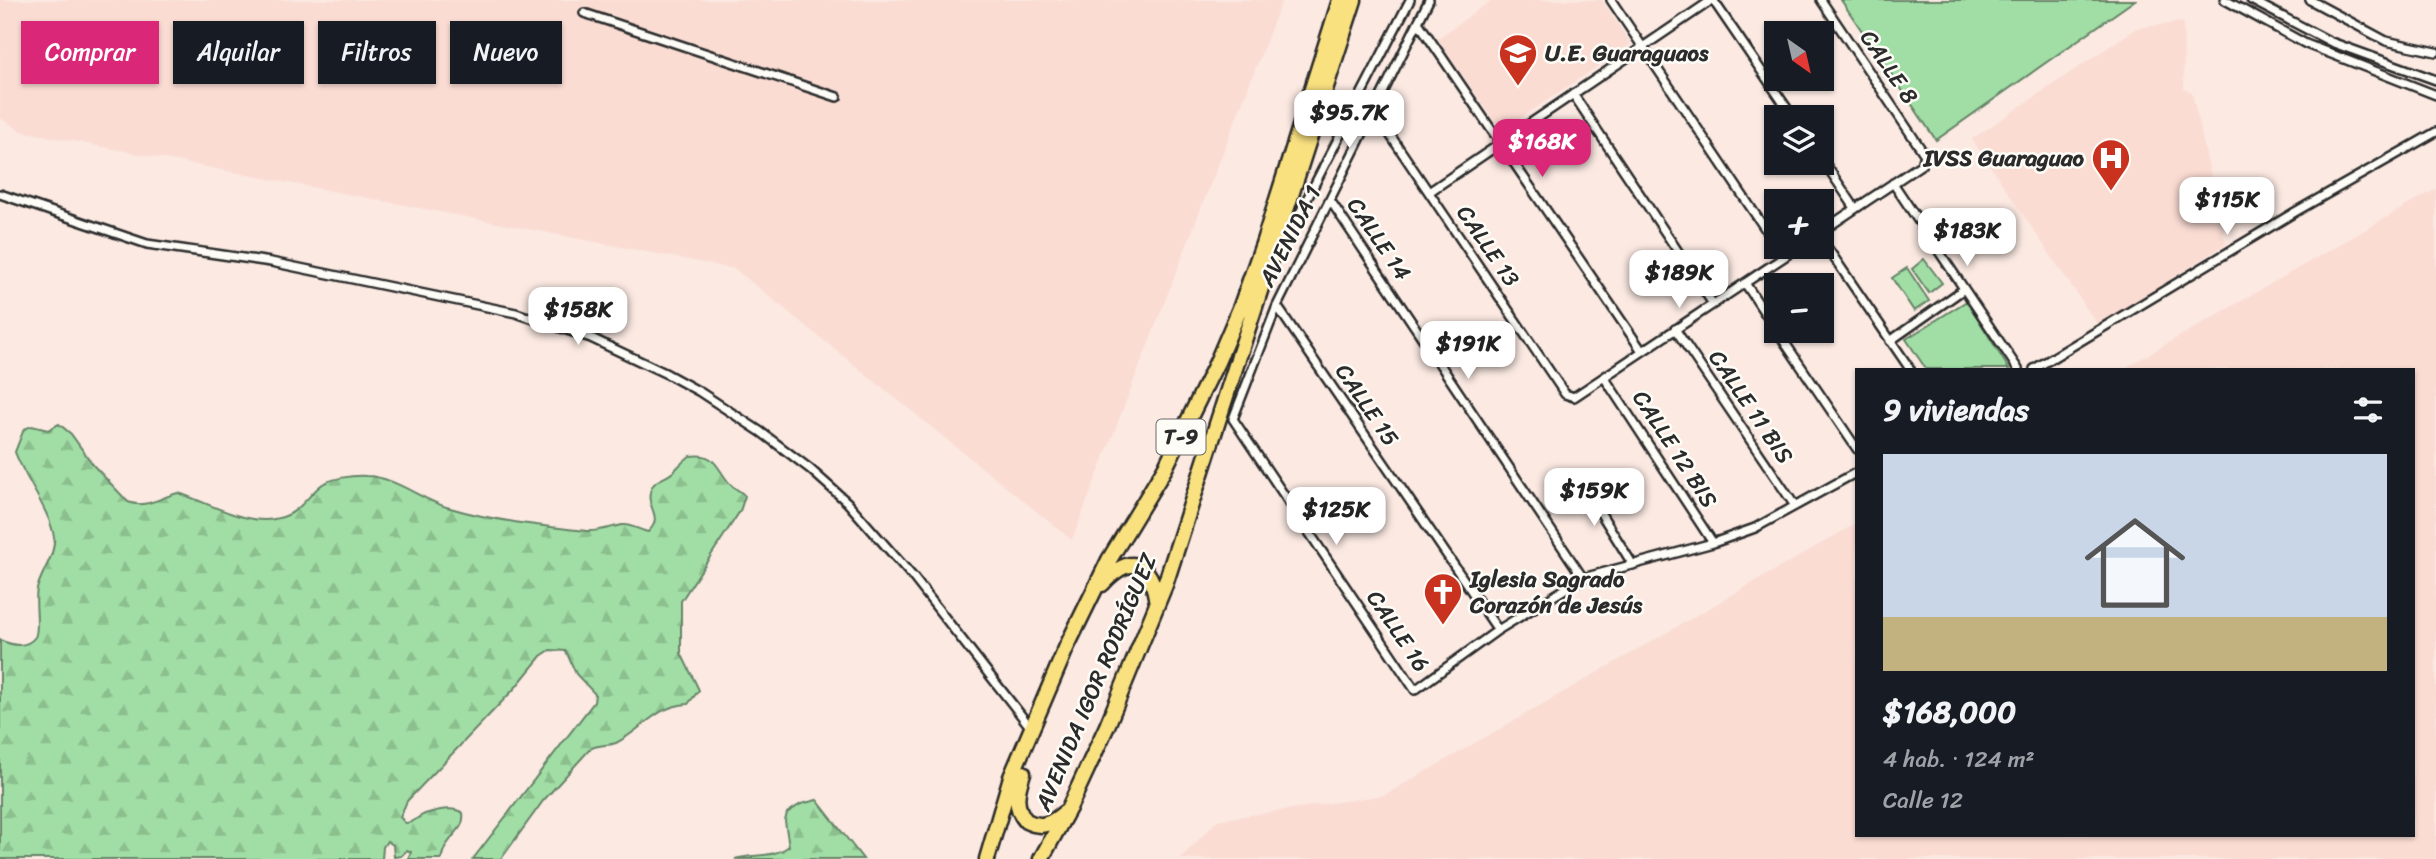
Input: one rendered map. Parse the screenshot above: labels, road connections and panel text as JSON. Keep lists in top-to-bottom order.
{
  "streets": {
    "highway": ["T-9", "AVENIDA IGOR RODRÍGUEZ"],
    "street": [
      "CALLE 8",
      "AVENIDA 1",
      "CALLE 14",
      "CALLE 13",
      "CALLE 15",
      "CALLE 11 BIS",
      "CALLE 12 BIS",
      "CALLE 16"
    ]
  },
  "crossings": [
    ["AVENIDA 1", "CALLE 14"],
    ["AVENIDA 1", "CALLE 13"],
    ["AVENIDA 1", "CALLE 15"],
    ["AVENIDA 1", "CALLE 16"],
    ["CALLE 13", "CALLE 12 BIS"],
    ["CALLE 15", "CALLE 16"],
    ["T-9", "AVENIDA IGOR RODRÍGUEZ"]
  ],
  "places": {
    "school or university": ["U.E. Guaraguaos"],
    "hospital": ["IVSS Guaraguao"],
    "church": ["Iglesia Sagrado Corazón de Jesús"]
  },
  "north": "bottom right",
  "page": {
    "map_buttons": ["+", "−"],
    "chip": [
      "Comprar",
      "Alquilar",
      "Filtros",
      "Nuevo"
    ],
    "price": [
      "$95.7K",
      "$168K",
      "$115K",
      "$183K",
      "$189K",
      "$158K",
      "$191K",
      "$159K",
      "$125K"
    ],
    "heading": "9 viviendas",
    "list": [
      {
        "name": "$168,000",
        "note": "4 hab. · 124 m² · Calle 12"
      }
    ]
  }
}
